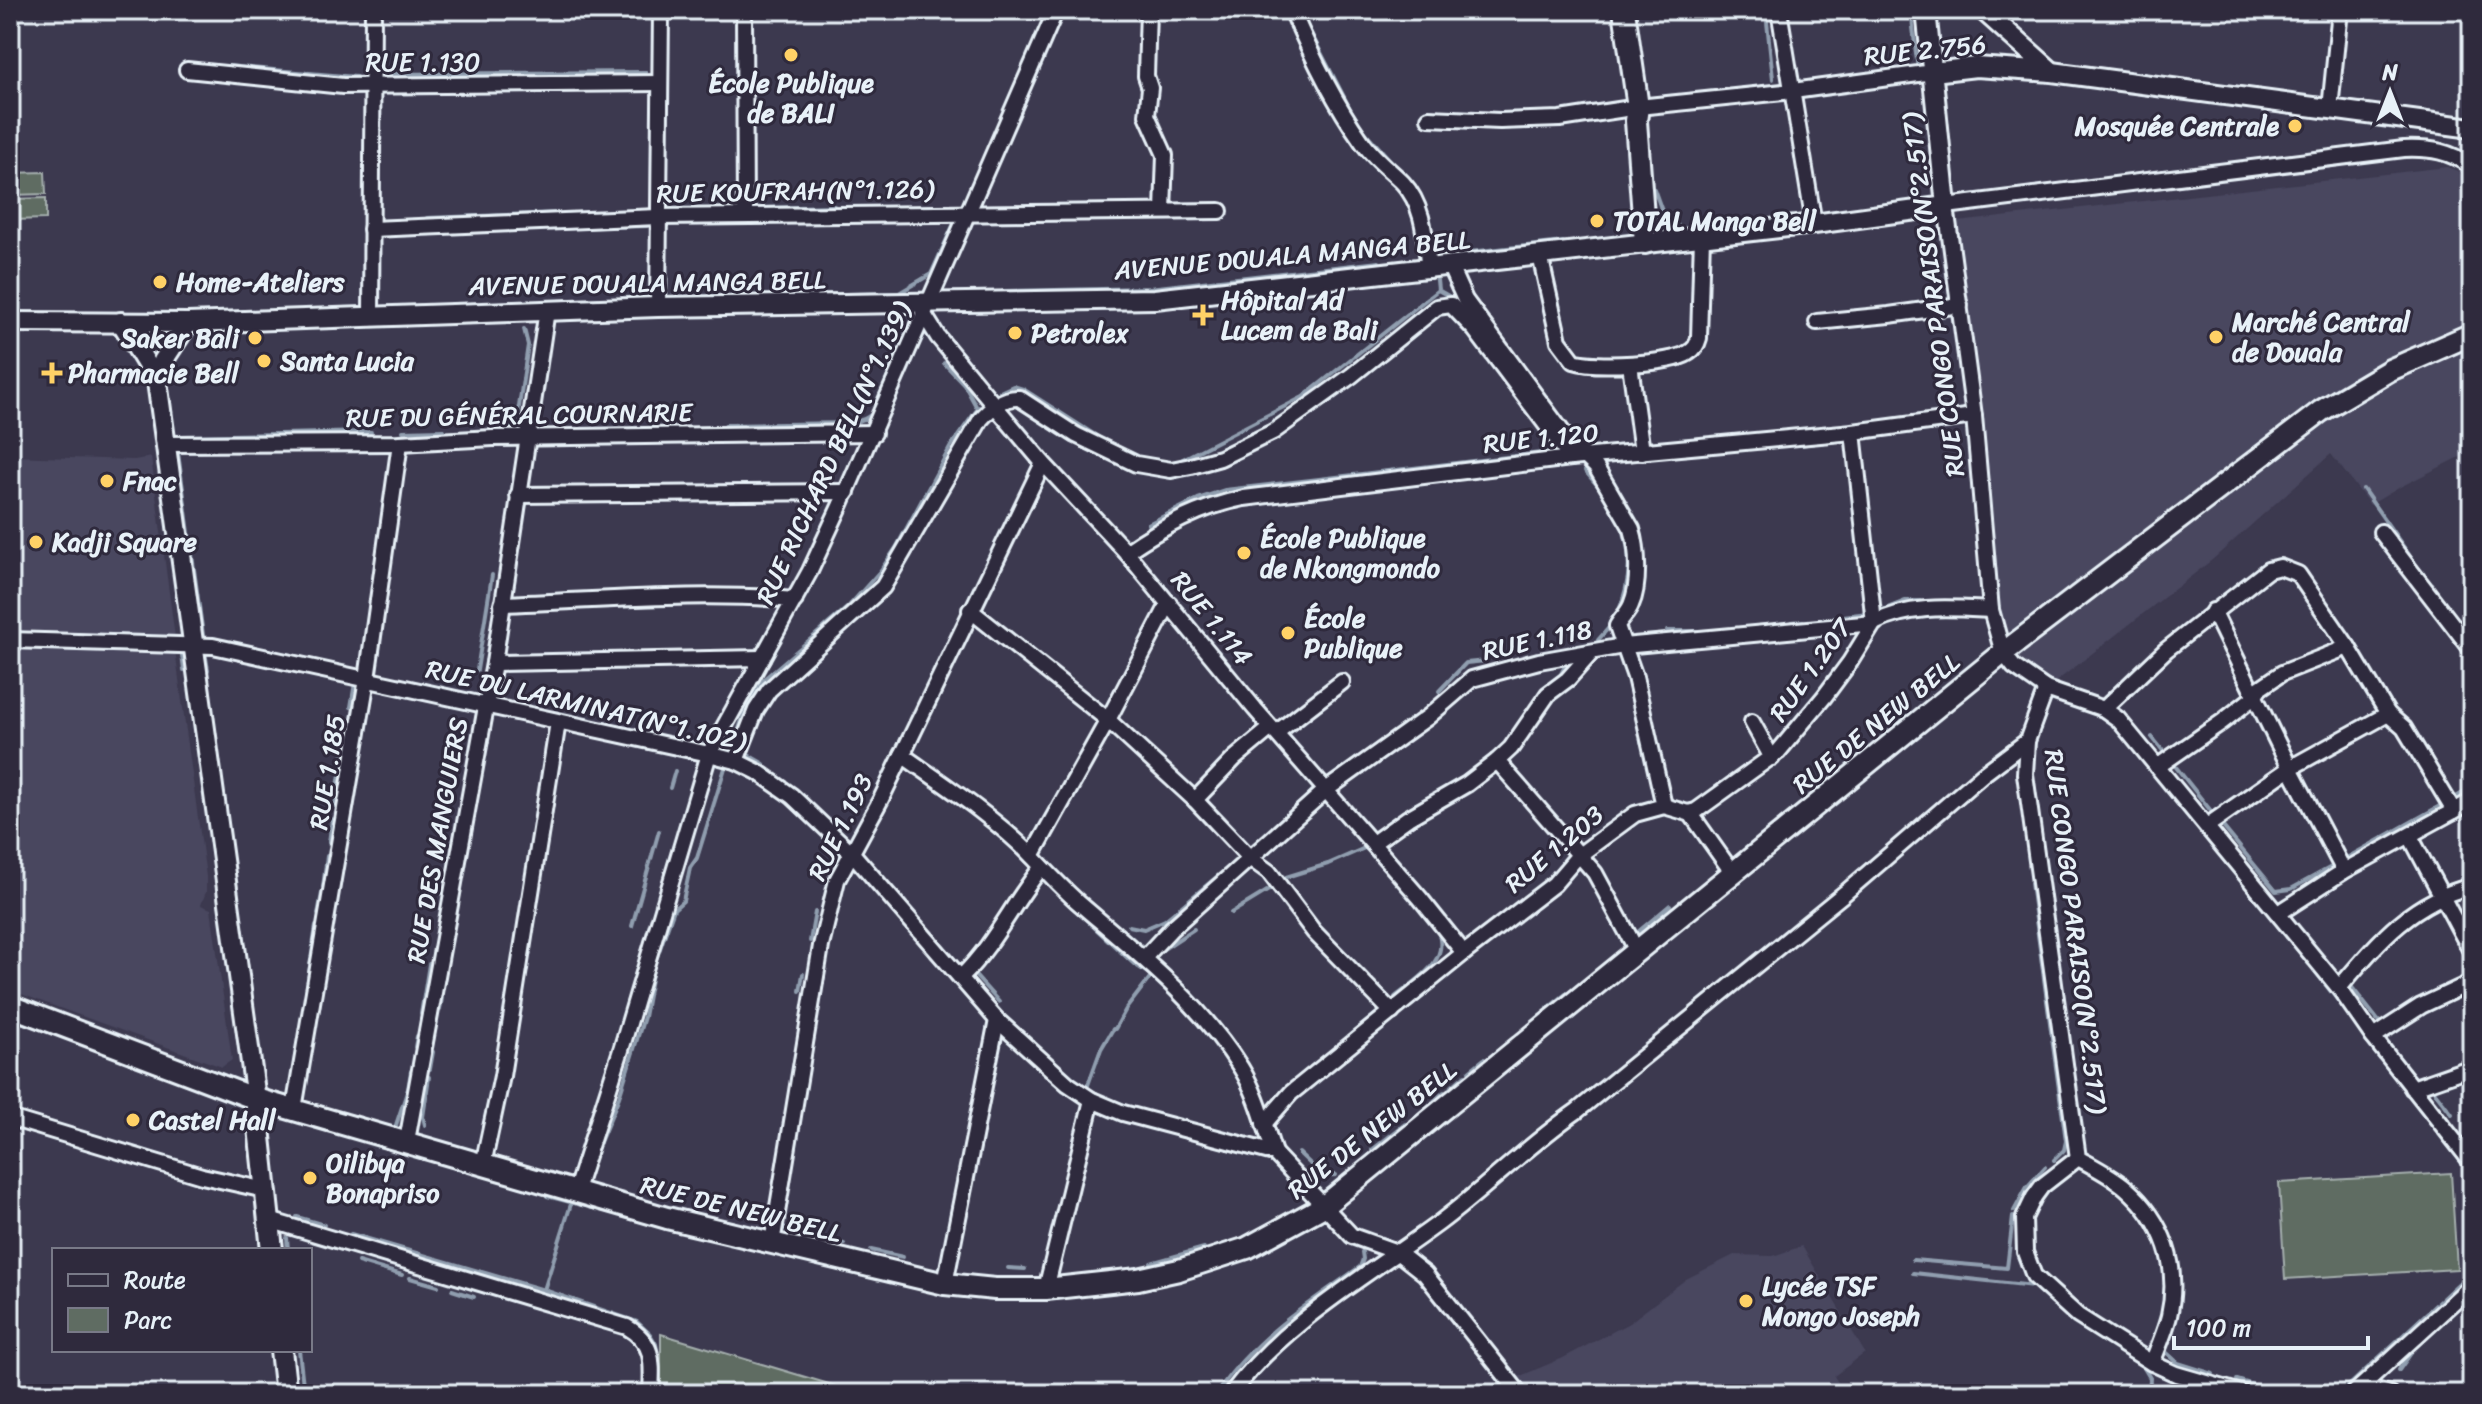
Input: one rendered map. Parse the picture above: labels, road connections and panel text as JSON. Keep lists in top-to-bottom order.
{
  "streets": {
    "main road": ["RUE DE NEW BELL"],
    "street": [
      "RUE 2.756",
      "RUE 1.130",
      "RUE KOUFRAH(N°1.126)",
      "AVENUE DOUALA MANGA BELL",
      "RUE CONGO PARAISO(N°2.517)",
      "RUE DU GÉNÉRAL COURNARIE",
      "RUE 1.120",
      "RUE RICHARD BELL(N°1.139)",
      "RUE 1.114",
      "RUE 1.118",
      "RUE 1.207",
      "RUE DU LARMINAT(N°1.102)",
      "RUE 1.185",
      "RUE 1.193",
      "RUE DES MANGUIERS",
      "RUE 1.203"
    ]
  },
  "crossings": [
    ["RUE 2.756", "RUE CONGO PARAISO(N°2.517)"],
    ["RUE KOUFRAH(N°1.126)", "RUE RICHARD BELL(N°1.139)"],
    ["AVENUE DOUALA MANGA BELL", "RUE CONGO PARAISO(N°2.517)"],
    ["AVENUE DOUALA MANGA BELL", "RUE RICHARD BELL(N°1.139)"],
    ["AVENUE DOUALA MANGA BELL", "RUE 1.114"],
    ["AVENUE DOUALA MANGA BELL", "RUE DES MANGUIERS"],
    ["RUE CONGO PARAISO(N°2.517)", "RUE 1.120"],
    ["RUE CONGO PARAISO(N°2.517)", "RUE 1.118"],
    ["RUE CONGO PARAISO(N°2.517)", "RUE DE NEW BELL"],
    ["RUE DU GÉNÉRAL COURNARIE", "RUE RICHARD BELL(N°1.139)"],
    ["RUE DU GÉNÉRAL COURNARIE", "RUE 1.185"],
    ["RUE DU GÉNÉRAL COURNARIE", "RUE DES MANGUIERS"],
    ["RUE 1.120", "RUE 1.114"],
    ["RUE 1.120", "RUE 1.207"],
    ["RUE RICHARD BELL(N°1.139)", "RUE 1.114"],
    ["RUE RICHARD BELL(N°1.139)", "RUE DU LARMINAT(N°1.102)"],
    ["RUE RICHARD BELL(N°1.139)", "RUE DE NEW BELL"],
    ["RUE 1.114", "RUE 1.118"],
    ["RUE 1.114", "RUE 1.193"],
    ["RUE 1.114", "RUE 1.203"],
    ["RUE 1.118", "RUE 1.207"],
    ["RUE DU LARMINAT(N°1.102)", "RUE 1.185"],
    ["RUE DU LARMINAT(N°1.102)", "RUE 1.193"],
    ["RUE DU LARMINAT(N°1.102)", "RUE DES MANGUIERS"],
    ["RUE DE NEW BELL", "RUE 1.185"],
    ["RUE DE NEW BELL", "RUE 1.193"],
    ["RUE DE NEW BELL", "RUE DES MANGUIERS"]
  ],
  "places": {
    "other": [
      "École Publique de BALI",
      "Mosquée Centrale",
      "TOTAL Manga Bell",
      "Home-Ateliers",
      "Petrolex",
      "Marché Central de Douala",
      "Saker Bali",
      "Santa Lucia",
      "Fnac",
      "Kadji Square",
      "École Publique de Nkongmondo",
      "École Publique",
      "Castel Hall",
      "Oilibya Bonapriso",
      "Lycée TSF Mongo Joseph"
    ],
    "health": ["Hôpital Ad Lucem de Bali", "Pharmacie Bell"]
  },
  "legend": ["Route", "Parc"],
  "scale_bar": "100 m",
  "north": "top"
}
